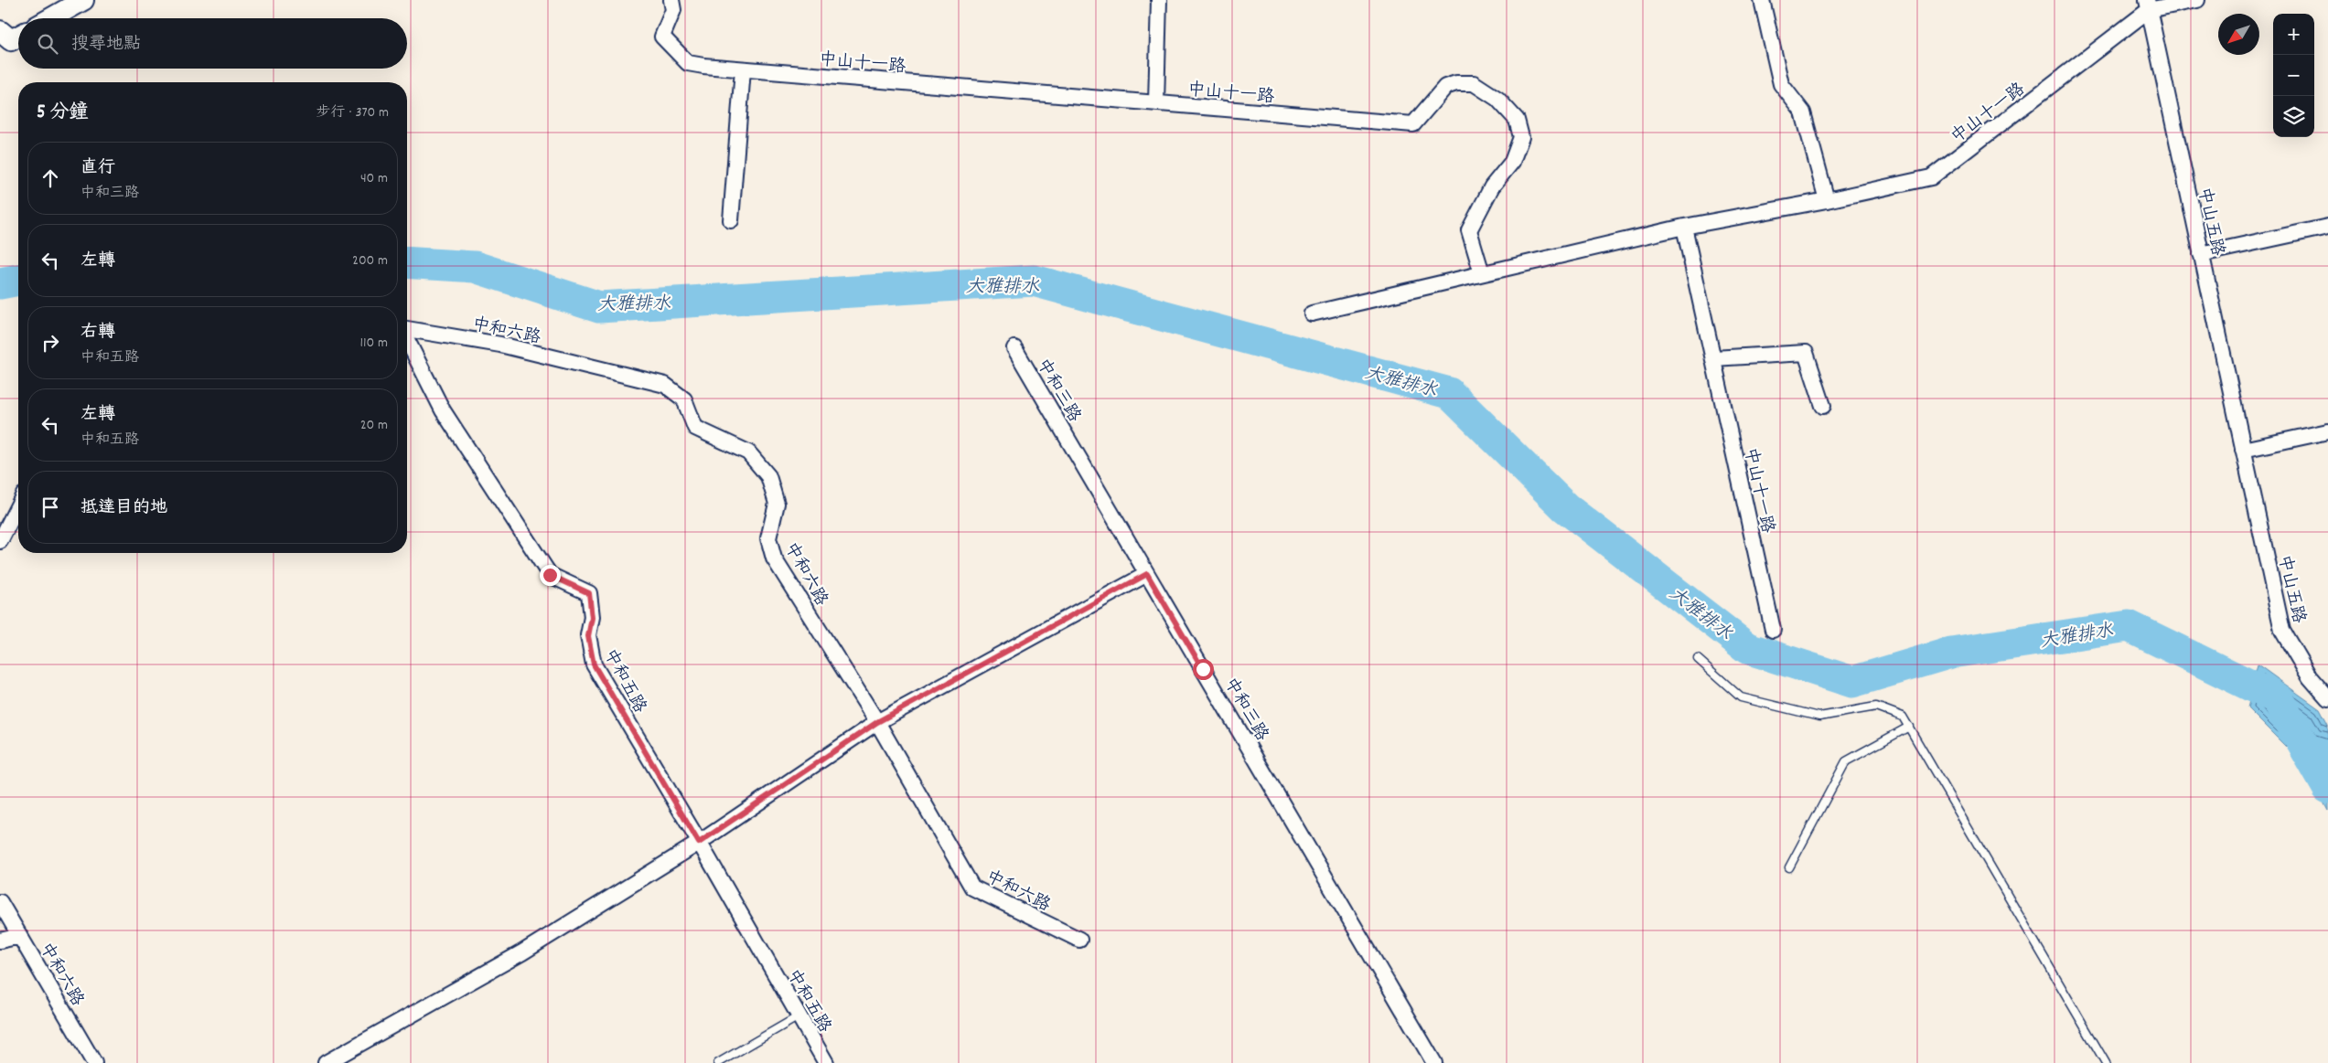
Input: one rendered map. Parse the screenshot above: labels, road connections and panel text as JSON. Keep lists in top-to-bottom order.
{
  "streets": {
    "street": [
      "中山十一路",
      "中山五路",
      "中和六路",
      "中和三路",
      "中和五路"
    ]
  },
  "crossings": [
    ["中山十一路", "中山五路"]
  ],
  "water": ["大雅排水"],
  "north": "bottom left",
  "page": {
    "map_buttons": ["+", "−"],
    "search": "搜尋地點",
    "heading": ["5 分鐘", "步行 · 370 m"],
    "list": [
      ["直行", "中和三路", "40 m"],
      ["左轉", "200 m"],
      ["右轉", "中和五路", "110 m"],
      ["左轉", "中和五路", "20 m"],
      "抵達目的地"
    ]
  }
}
